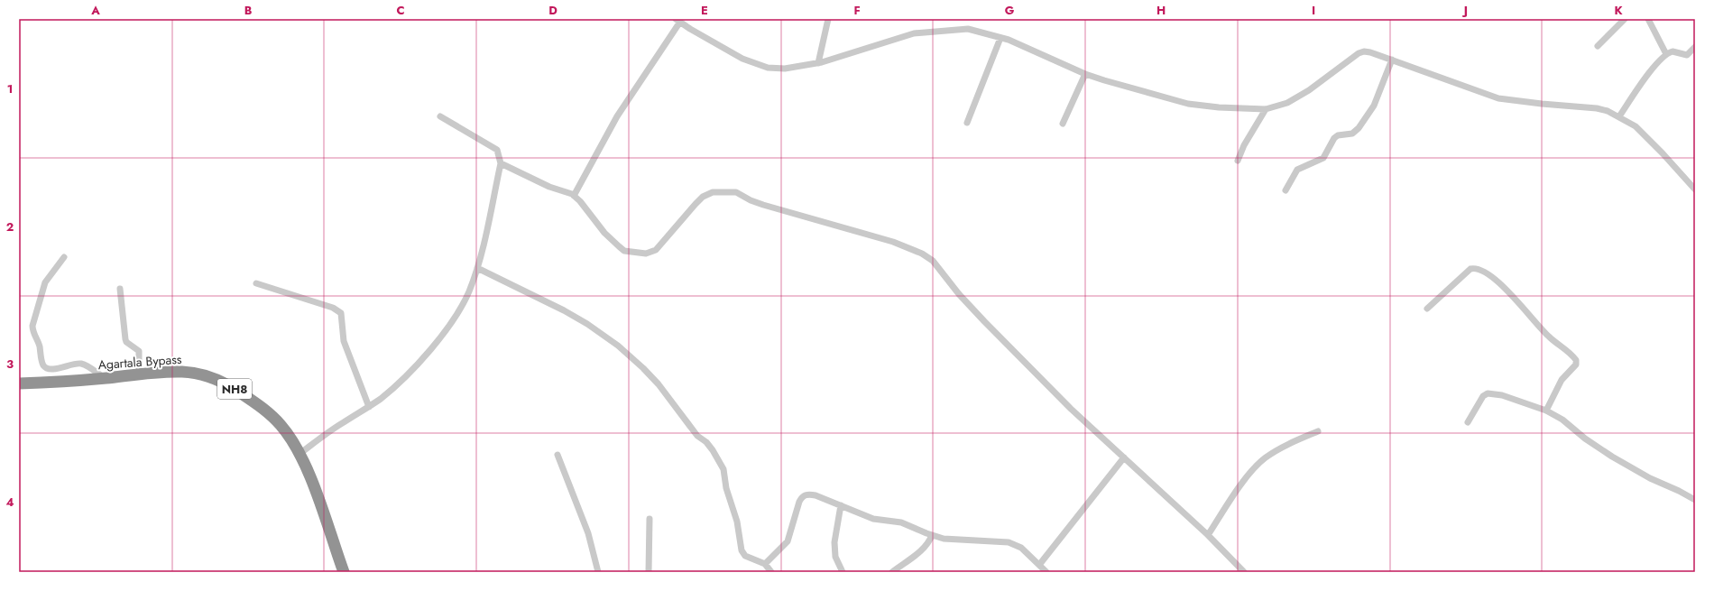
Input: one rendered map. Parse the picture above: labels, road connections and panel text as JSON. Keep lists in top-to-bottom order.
{
  "streets": {
    "highway": ["Agartala Bypass", "NH8"]
  },
  "grid": {
    "columns": [
      "A",
      "B",
      "C",
      "D",
      "E",
      "F",
      "G",
      "H",
      "I",
      "J",
      "K"
    ],
    "rows": [
      "1",
      "2",
      "3",
      "4"
    ]
  }
}
